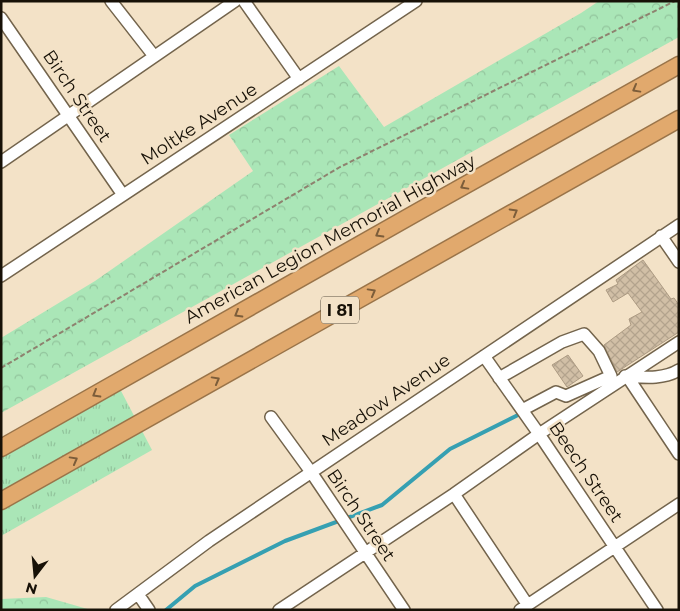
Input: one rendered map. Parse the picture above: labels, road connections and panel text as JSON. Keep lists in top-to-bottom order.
{
  "streets": {
    "highway": ["American Legion Memorial Highway", "I 81"],
    "street": [
      "Birch Street",
      "Moltke Avenue",
      "Meadow Avenue",
      "Beech Street"
    ]
  },
  "crossings": [
    ["Birch Street", "Moltke Avenue"],
    ["Birch Street", "Meadow Avenue"],
    ["Meadow Avenue", "Beech Street"]
  ],
  "north": "bottom"
}
